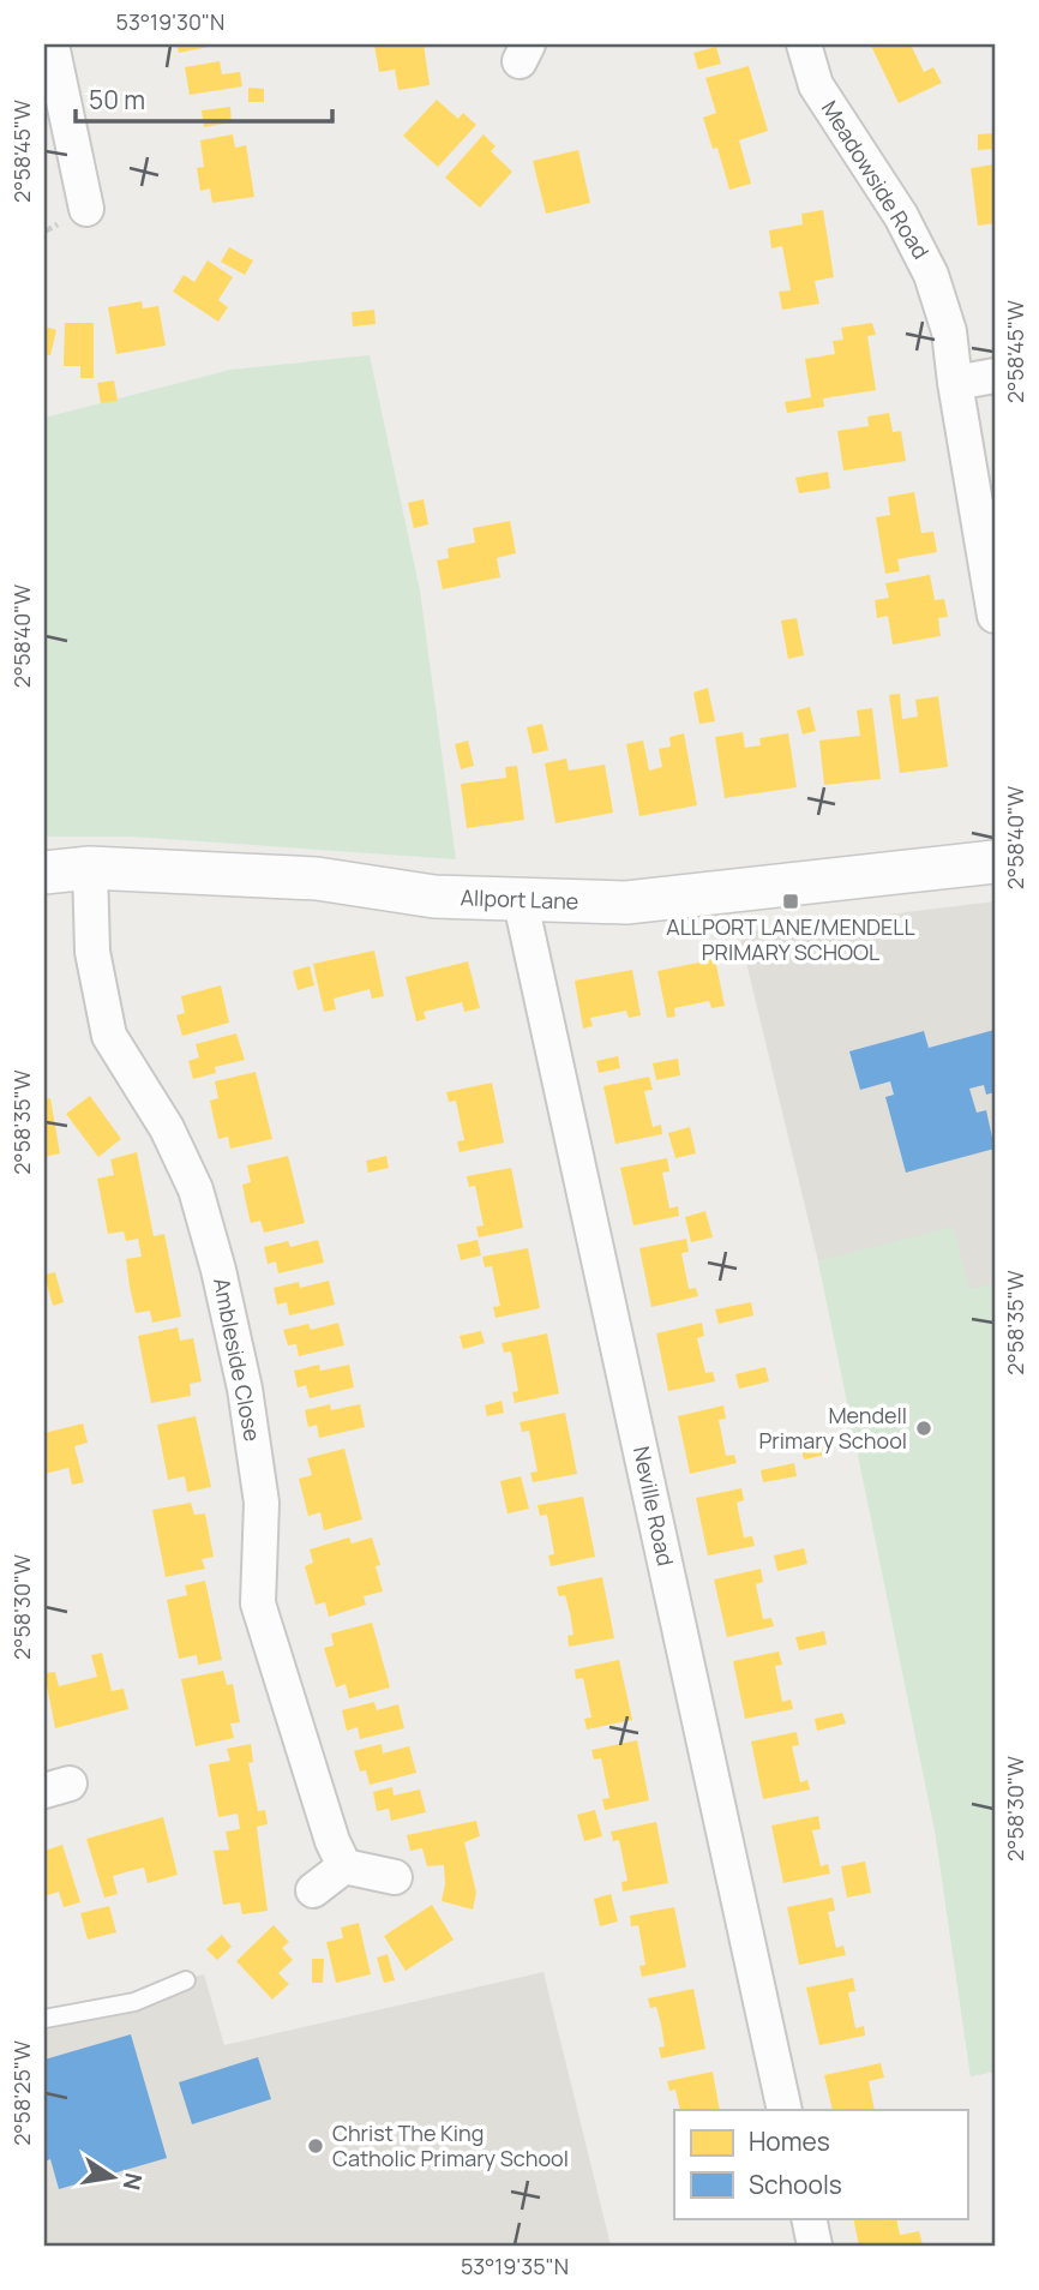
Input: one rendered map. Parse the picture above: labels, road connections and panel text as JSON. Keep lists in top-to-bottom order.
{
  "streets": {
    "street": [
      "Meadowside Road",
      "Allport Lane",
      "Ambleside Close",
      "Neville Road"
    ]
  },
  "crossings": [
    ["Allport Lane", "Ambleside Close"],
    ["Allport Lane", "Neville Road"]
  ],
  "places": {
    "transit": ["ALLPORT LANE/MENDELL PRIMARY SCHOOL"],
    "other": ["Mendell Primary School", "Christ The King Catholic Primary School"]
  },
  "legend": ["Homes", "Schools"],
  "scale_bar": "50 m",
  "north": "right",
  "coordinates": [
    "53°19'30\"N",
    "2°58'45\"W",
    "2°58'40\"W",
    "2°58'35\"W",
    "2°58'30\"W",
    "2°58'25\"W",
    "53°19'35\"N"
  ]
}
